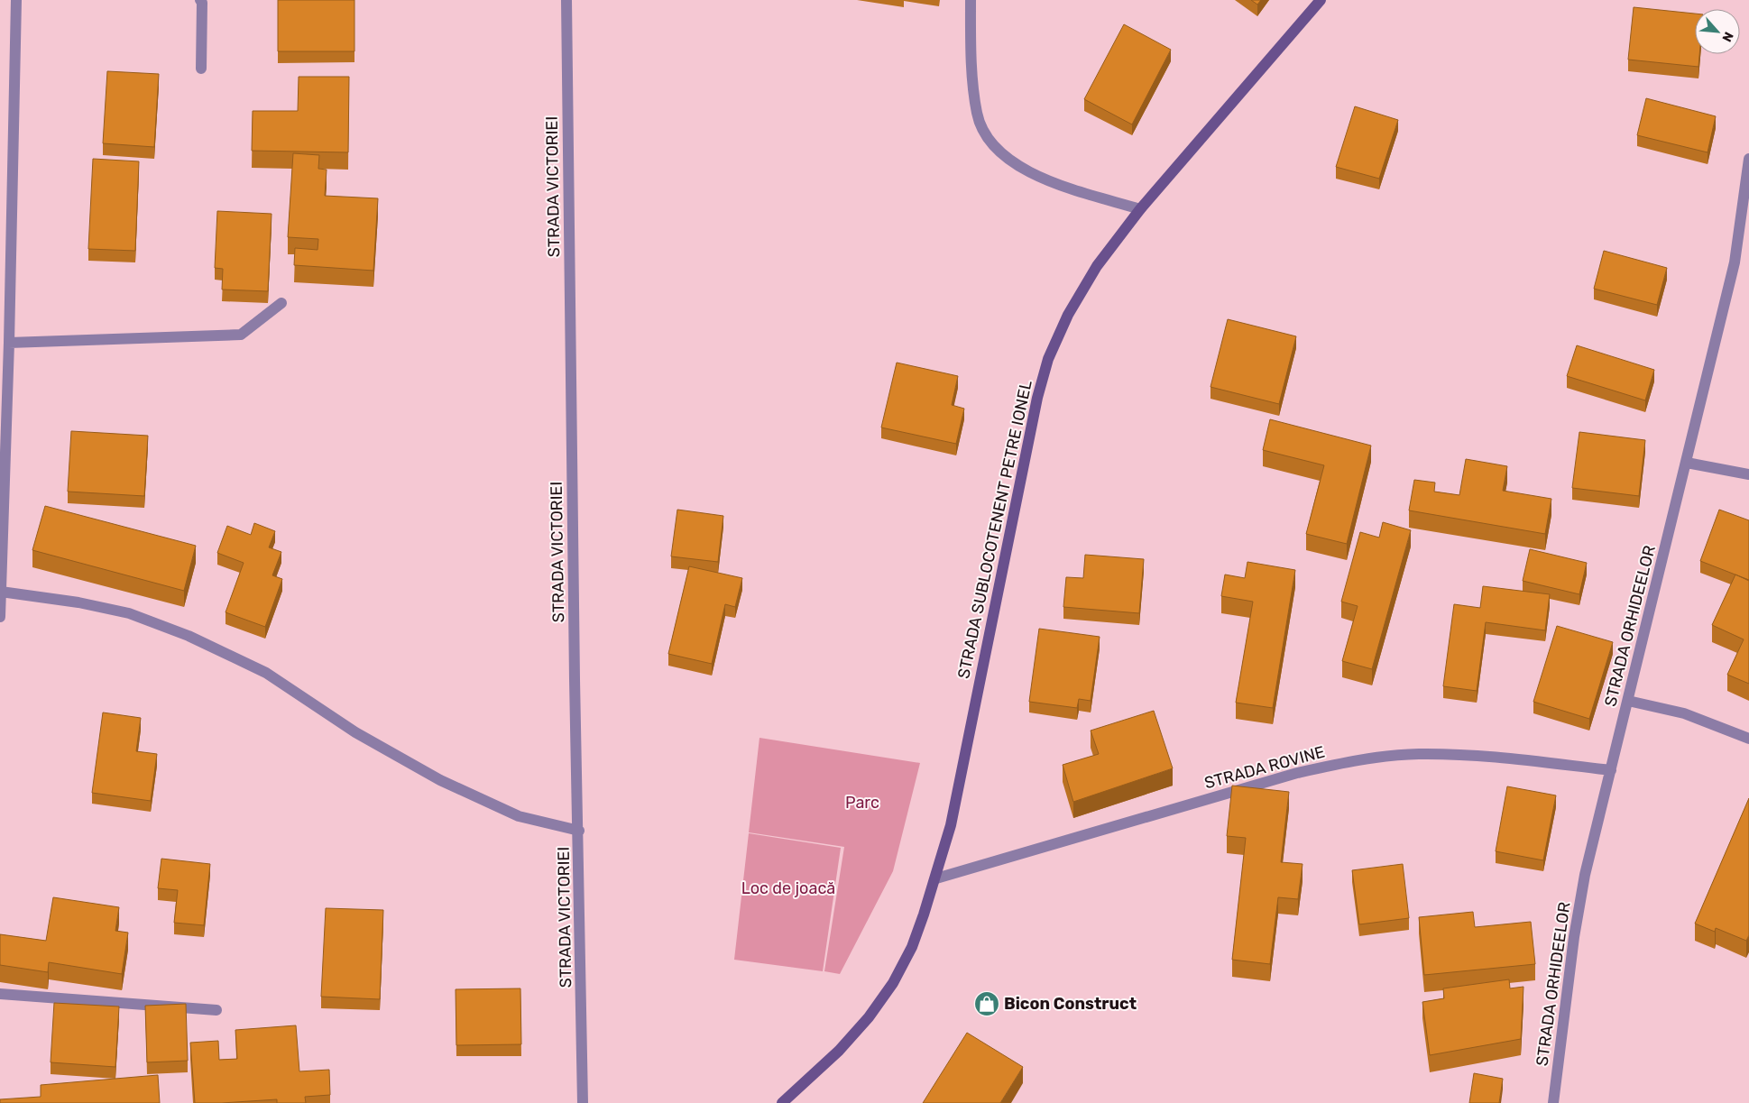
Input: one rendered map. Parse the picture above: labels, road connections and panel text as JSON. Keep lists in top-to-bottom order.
{
  "streets": {
    "main road": ["STRADA SUBLOCOTENENT PETRE IONEL"],
    "street": ["STRADA VICTORIEI", "STRADA ORHIDEELOR", "STRADA ROVINE"]
  },
  "crossings": [
    ["STRADA SUBLOCOTENENT PETRE IONEL", "STRADA ROVINE"],
    ["STRADA ORHIDEELOR", "STRADA ROVINE"]
  ],
  "parks": ["Parc", "Loc de joacă"],
  "places": {
    "shop": ["Bicon Construct"]
  },
  "north": "bottom right"
}
